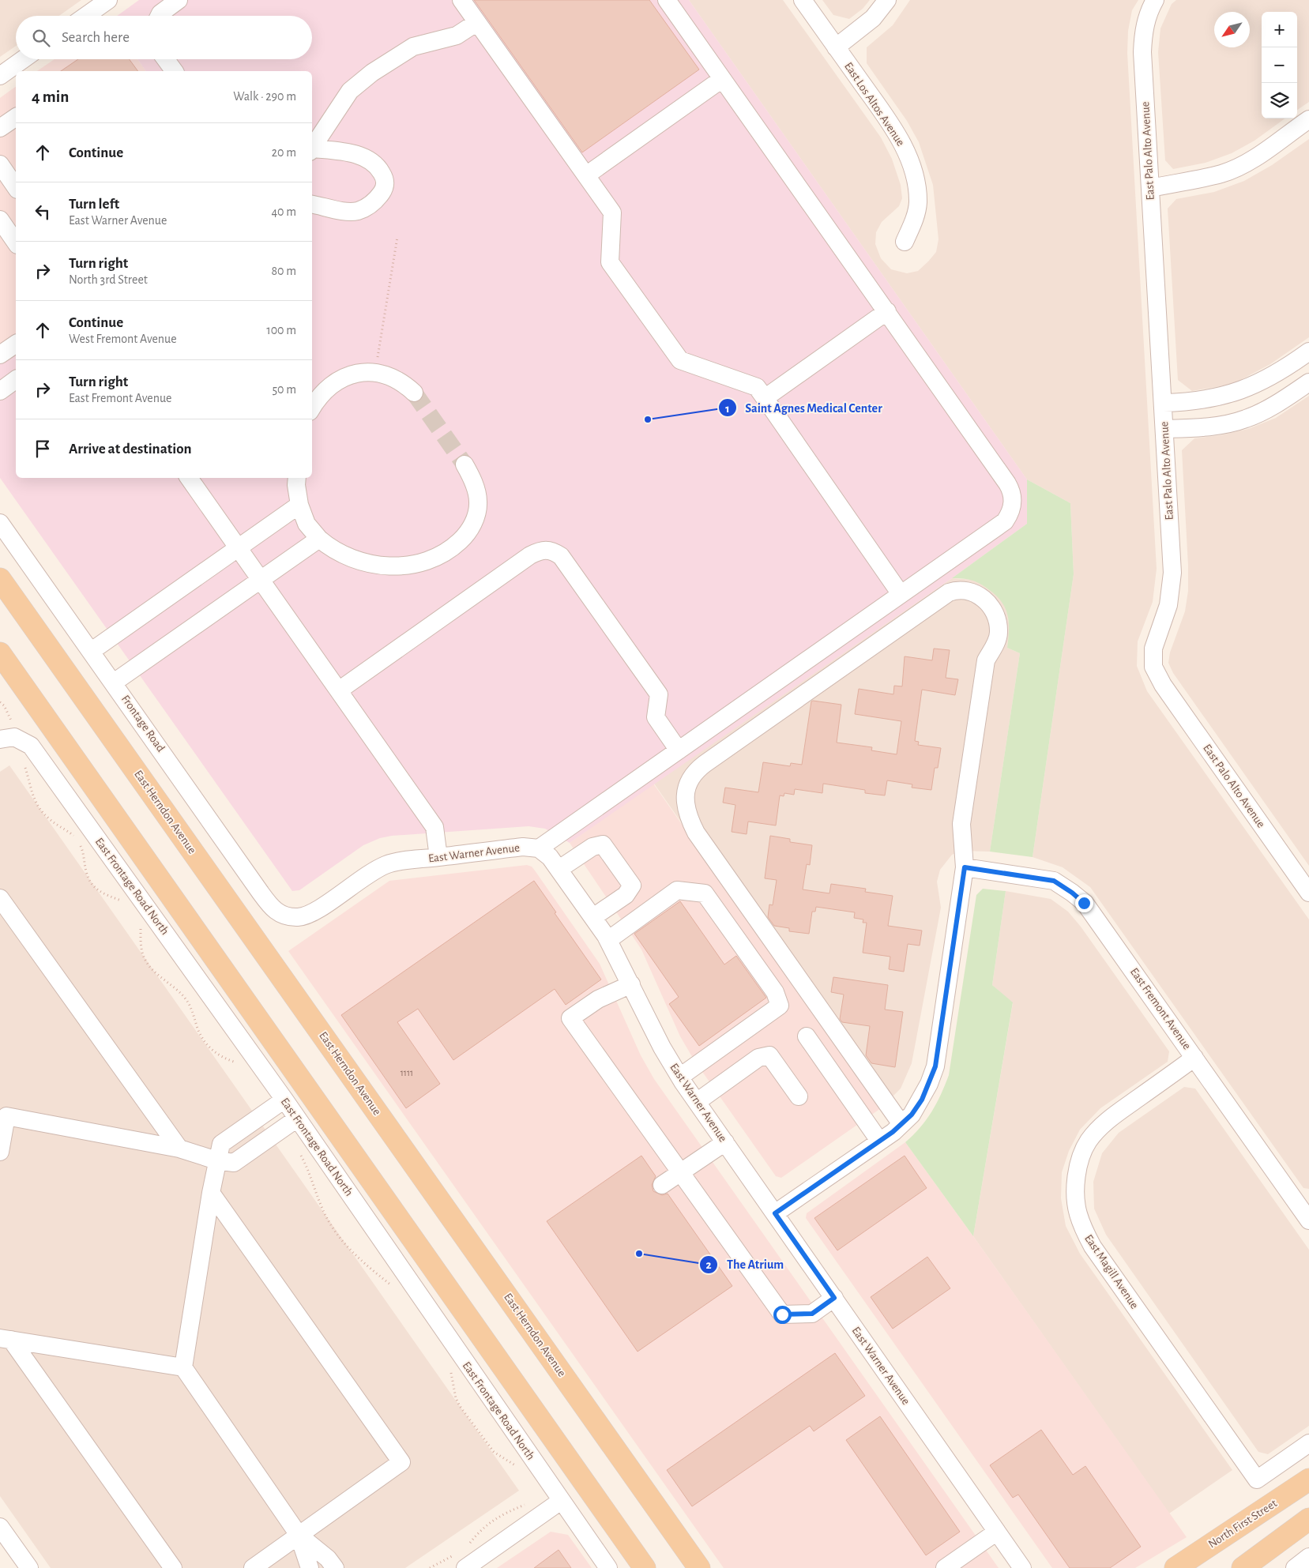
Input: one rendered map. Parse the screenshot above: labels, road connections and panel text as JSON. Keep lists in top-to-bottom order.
{
  "streets": {
    "main road": ["East Herndon Avenue", "North First Street"],
    "street": [
      "East Los Altos Avenue",
      "East Palo Alto Avenue",
      "Frontage Road",
      "East Warner Avenue",
      "East Frontage Road North",
      "East Fremont Avenue",
      "East Magill Avenue"
    ]
  },
  "crossings": [
    ["Frontage Road", "East Warner Avenue"],
    ["East Fremont Avenue", "East Magill Avenue"]
  ],
  "places": ["Saint Agnes Medical Center", "The Atrium"],
  "house_numbers": ["1111"],
  "north": "bottom left",
  "page": {
    "map_buttons": ["+", "−"],
    "search": "Search here",
    "heading": ["4 min", "Walk · 290 m"],
    "list": [
      ["Continue", "20 m"],
      ["Turn left", "East Warner Avenue", "40 m"],
      ["Turn right", "North 3rd Street", "80 m"],
      ["Continue", "West Fremont Avenue", "100 m"],
      ["Turn right", "East Fremont Avenue", "50 m"],
      "Arrive at destination"
    ]
  }
}
